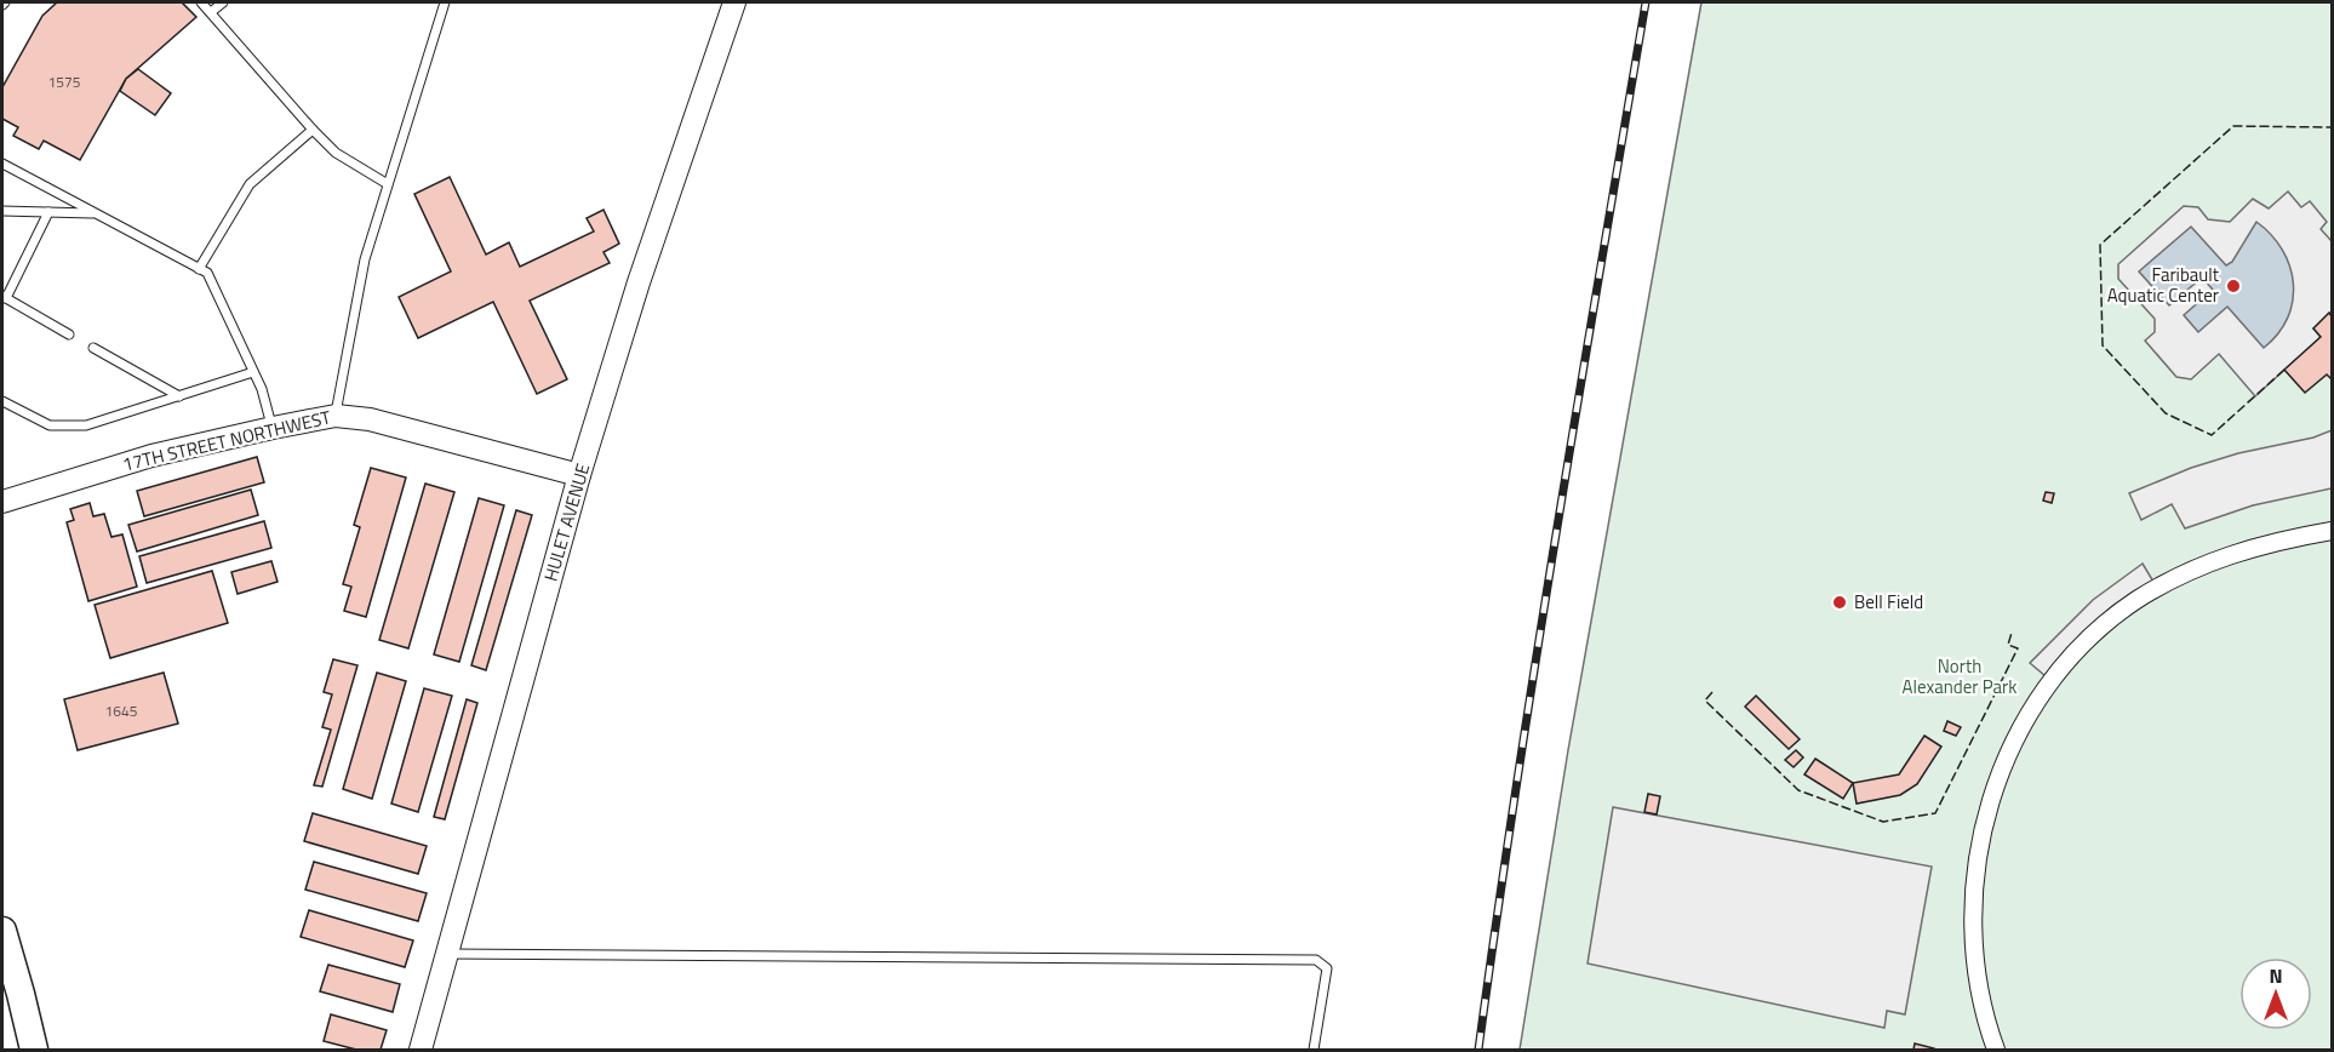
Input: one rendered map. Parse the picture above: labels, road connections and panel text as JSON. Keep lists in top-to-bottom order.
{
  "streets": {
    "street": ["17TH STREET NORTHWEST", "HULET AVENUE"]
  },
  "crossings": [
    ["17TH STREET NORTHWEST", "HULET AVENUE"]
  ],
  "parks": ["North Alexander Park"],
  "places": ["Faribault Aquatic Center", "Bell Field"],
  "house_numbers": ["1575", "1645"],
  "north": "top"
}
